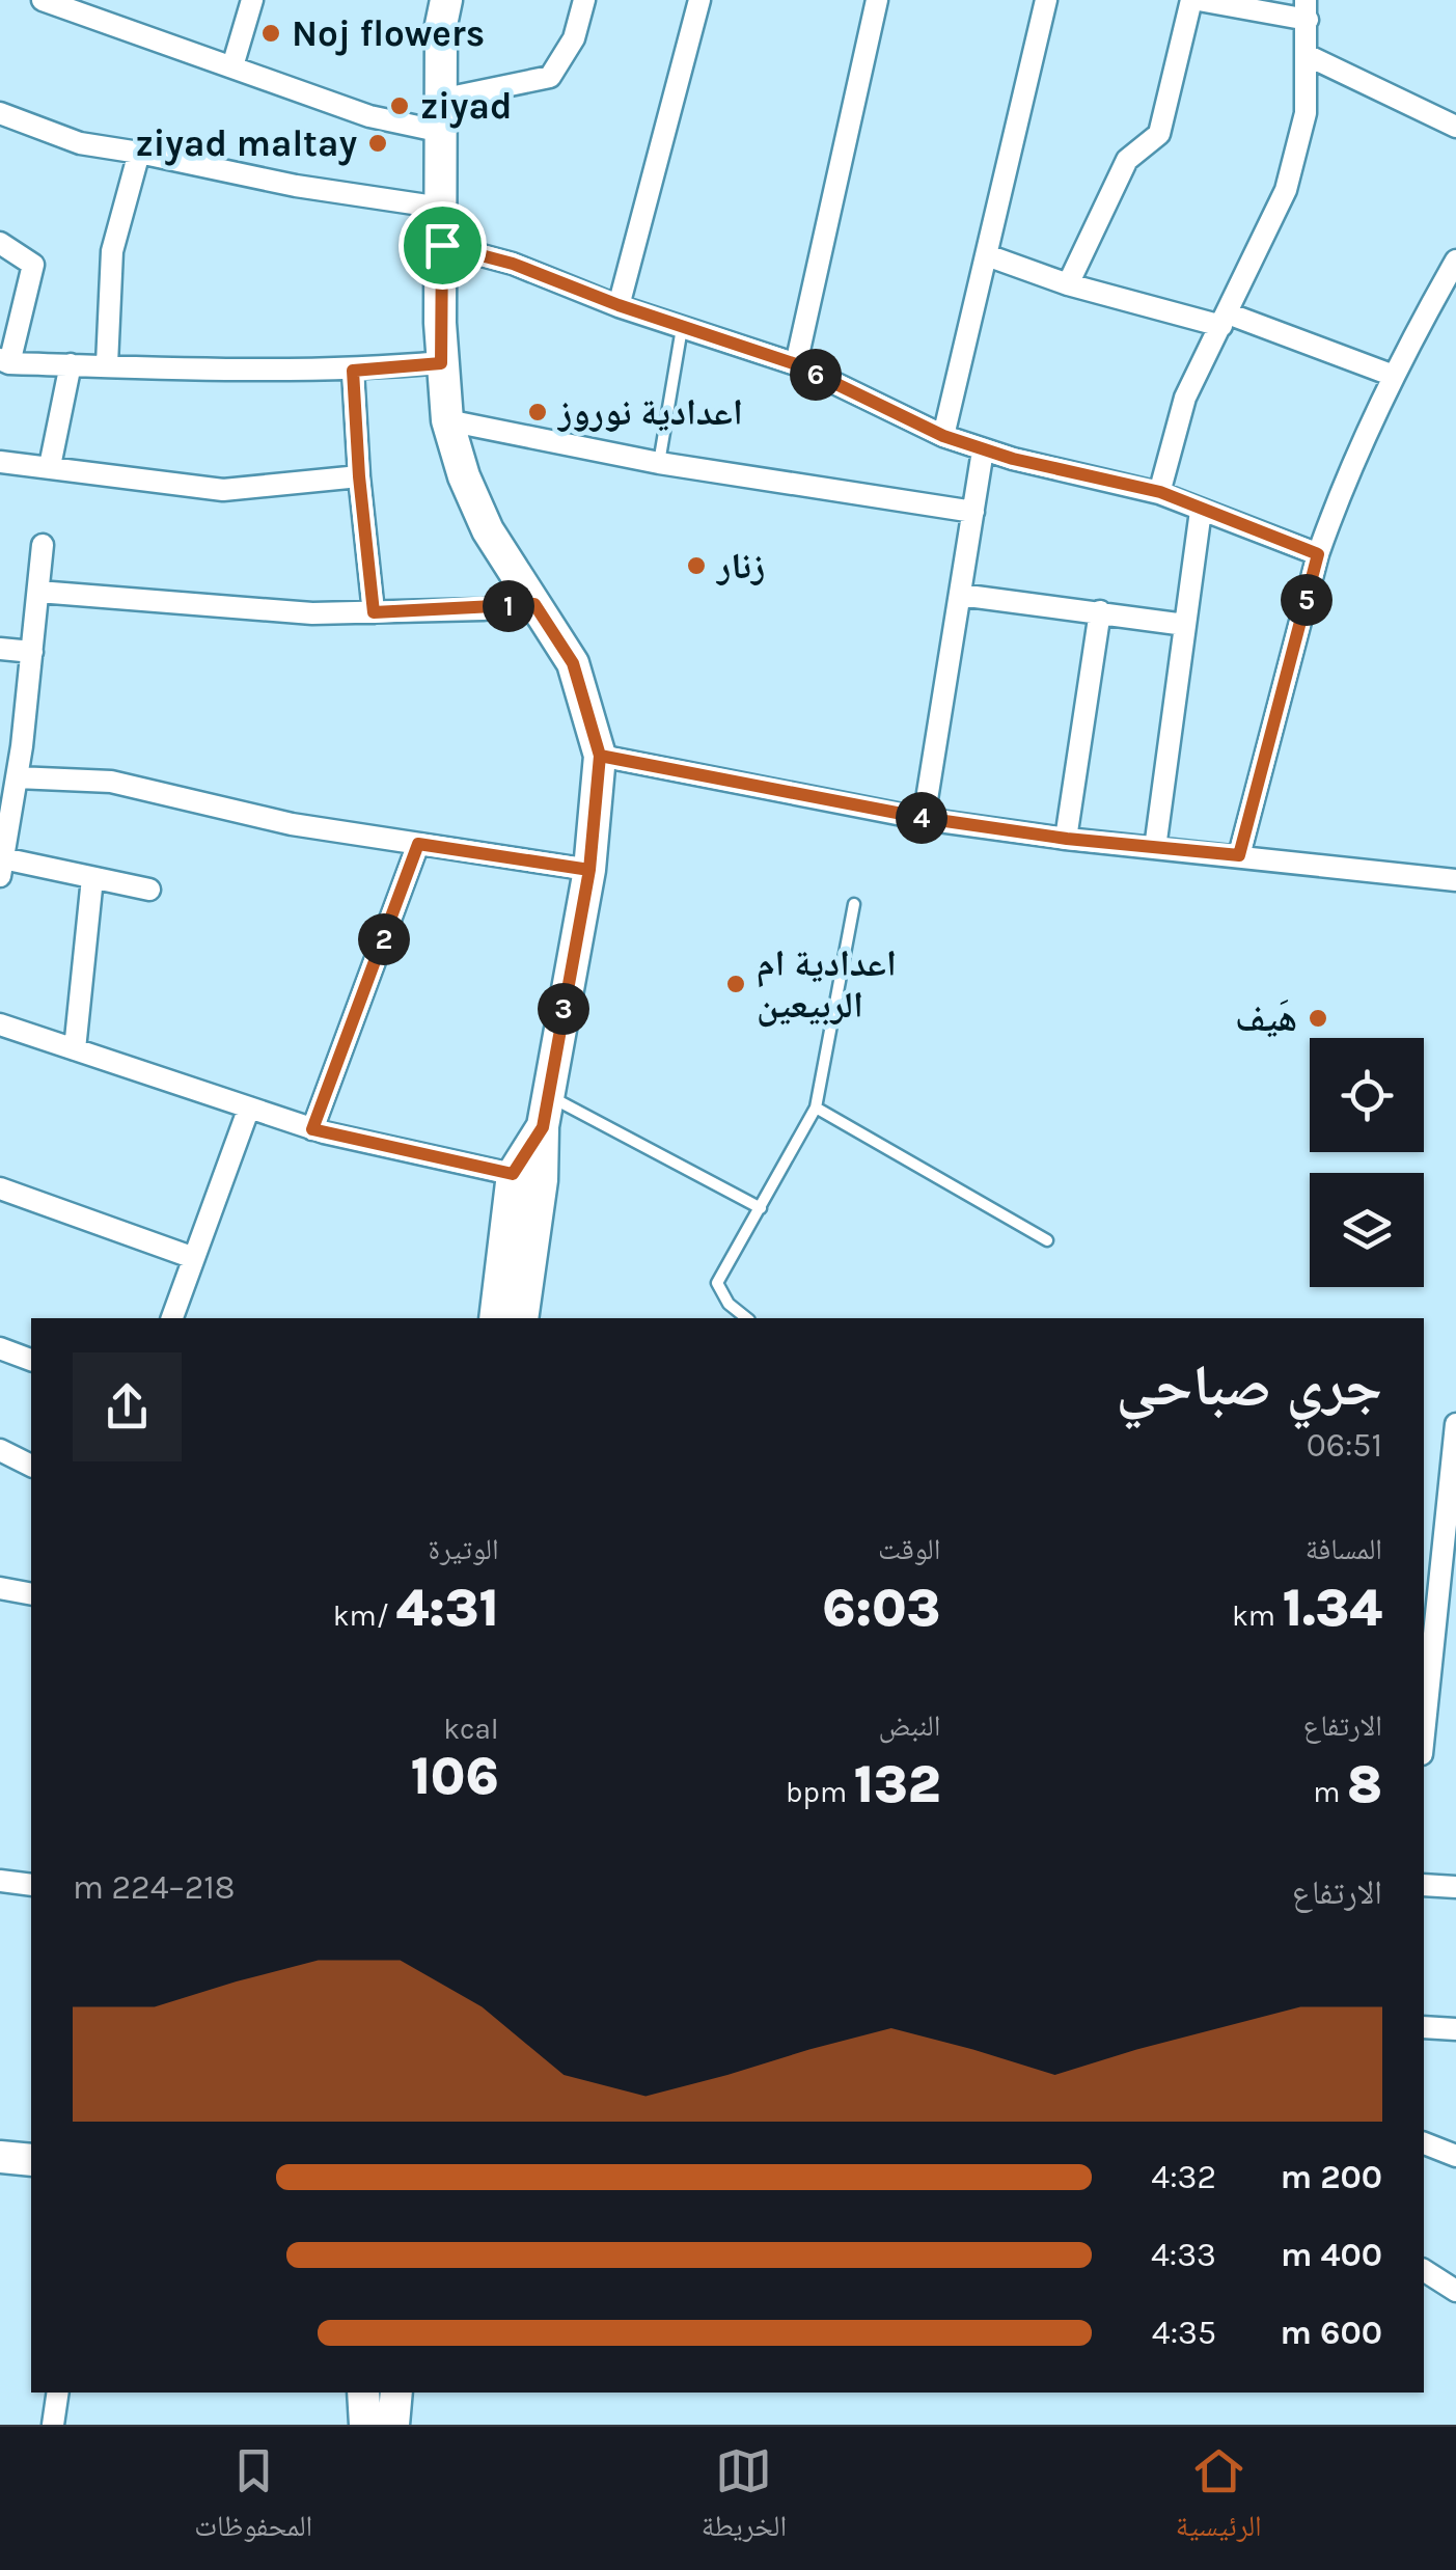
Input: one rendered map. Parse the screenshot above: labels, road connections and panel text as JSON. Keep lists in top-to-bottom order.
{
  "places": [
    "Noj flowers",
    "ziyad",
    "ziyad maltay",
    "اعدادية نوروز",
    "زنار",
    "اعدادية ام الربيعين",
    "هَيف"
  ],
  "page": {
    "pins": [
      "6",
      "5",
      "1",
      "4",
      "2",
      "3"
    ],
    "heading": ["جري صباحي", "06:51"],
    "stats": [
      ["المسافة", "1.34 km"],
      ["الوقت", "6:03"],
      ["الوتيرة", "4:31 /km"],
      ["الارتفاع", "8 m"],
      ["النبض", "132 bpm"],
      ["kcal", "106"]
    ],
    "chart": ["الارتفاع", "218–224 m"],
    "list": [
      {
        "name": "200 m",
        "note": "4:32"
      },
      {
        "name": "400 m",
        "note": "4:33"
      },
      {
        "name": "600 m",
        "note": "4:35"
      }
    ],
    "tabs": ["الرئيسية", "الخريطة", "المحفوظات"]
  }
}
